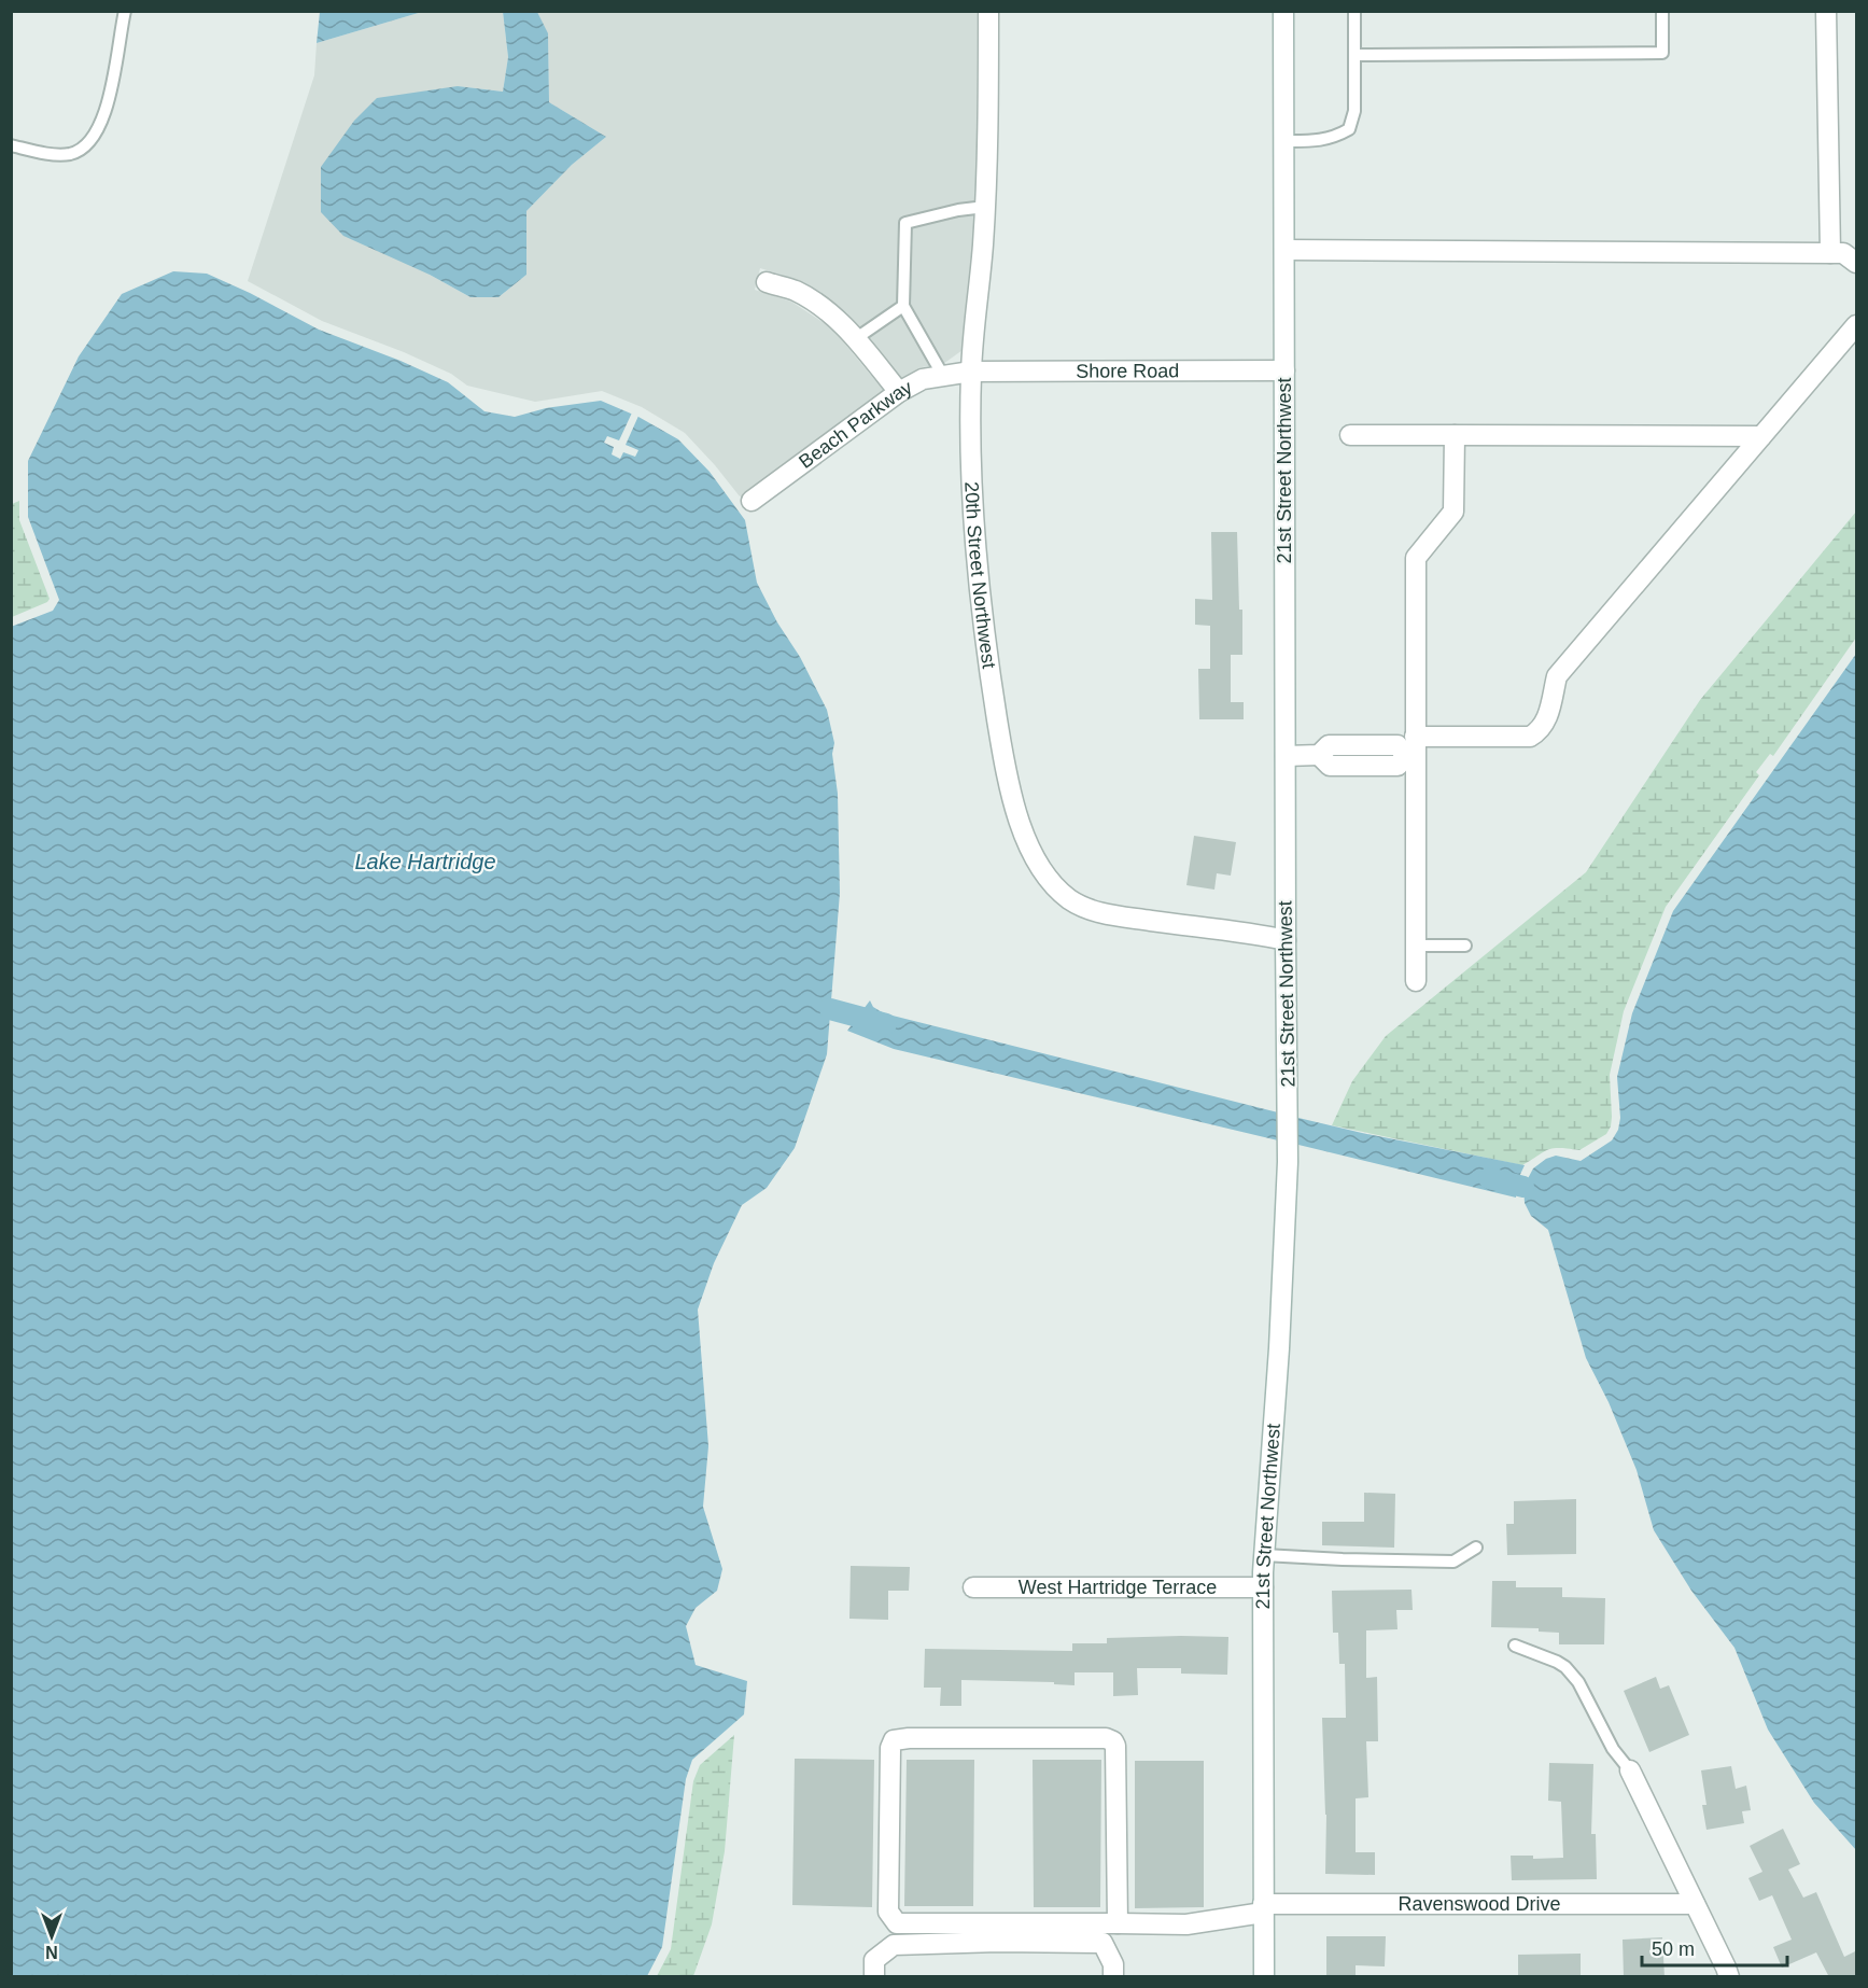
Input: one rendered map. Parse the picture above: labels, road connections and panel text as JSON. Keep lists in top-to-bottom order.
{
  "streets": {
    "street": [
      "Shore Road",
      "Beach Parkway",
      "21st Street Northwest",
      "20th Street Northwest",
      "West Hartridge Terrace",
      "Ravenswood Drive"
    ]
  },
  "crossings": [
    ["Shore Road", "Beach Parkway"],
    ["Shore Road", "21st Street Northwest"],
    ["Shore Road", "20th Street Northwest"],
    ["Beach Parkway", "20th Street Northwest"],
    ["21st Street Northwest", "20th Street Northwest"],
    ["21st Street Northwest", "West Hartridge Terrace"],
    ["21st Street Northwest", "Ravenswood Drive"]
  ],
  "water": ["Lake Hartridge"],
  "scale_bar": "50 m",
  "north": "bottom"
}
